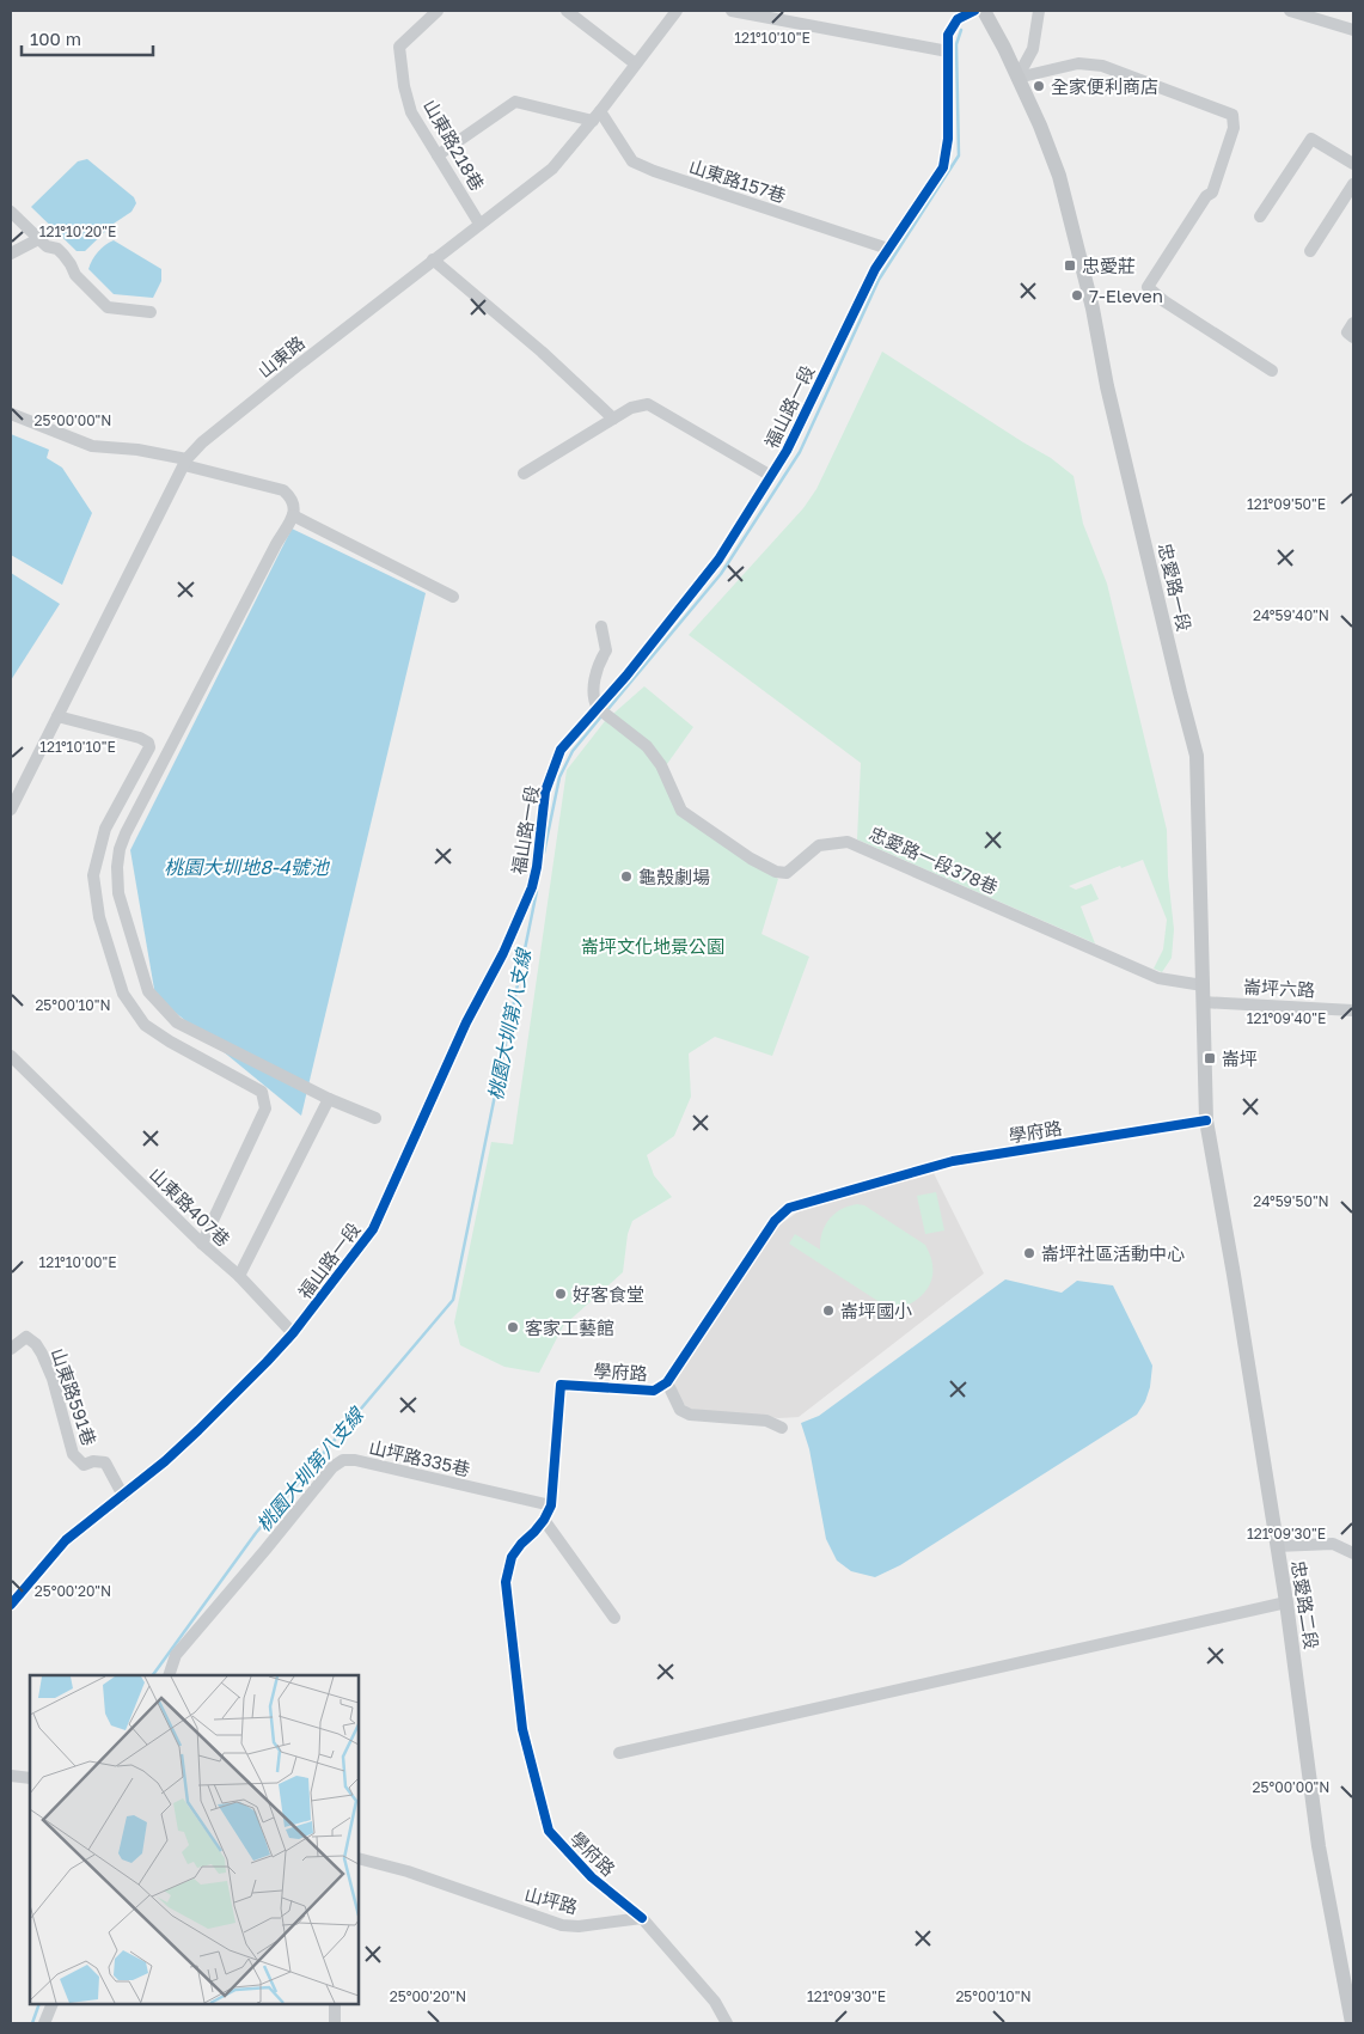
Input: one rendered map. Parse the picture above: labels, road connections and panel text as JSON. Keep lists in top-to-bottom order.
{
  "streets": {
    "main road": ["忠愛路一段", "忠愛路二段"],
    "street": [
      "山東路218巷",
      "山東路157巷",
      "山東路",
      "福山路一段",
      "忠愛路一段378巷",
      "崙坪六路",
      "學府路",
      "山東路407巷",
      "山東路591巷",
      "山坪路335巷",
      "山坪路"
    ]
  },
  "crossings": [
    ["山東路218巷", "山東路"],
    ["山東路157巷", "山東路"],
    ["山東路157巷", "福山路一段"],
    ["福山路一段", "忠愛路一段378巷"],
    ["福山路一段", "山東路407巷"],
    ["福山路一段", "山東路591巷"],
    ["忠愛路一段", "忠愛路一段378巷"],
    ["忠愛路一段", "崙坪六路"],
    ["忠愛路一段", "學府路"],
    ["忠愛路一段", "忠愛路二段"],
    ["學府路", "山坪路335巷"],
    ["學府路", "忠愛路二段"],
    ["學府路", "山坪路"]
  ],
  "water": ["桃園大圳地8-4號池", "桃園大圳第八支線"],
  "parks": ["崙坪文化地景公園"],
  "places": {
    "other": [
      "全家便利商店",
      "7-Eleven",
      "龜殼劇場",
      "崙坪社區活動中心",
      "好客食堂",
      "崙坪國小",
      "客家工藝館"
    ],
    "transit": ["忠愛莊", "崙坪"]
  },
  "scale_bar": "100 m",
  "coordinates": [
    "121°10'10\"E",
    "121°10'20\"E",
    "25°00'00\"N",
    "121°09'50\"E",
    "24°59'40\"N",
    "25°00'10\"N",
    "121°09'40\"E",
    "24°59'50\"N",
    "121°10'00\"E",
    "121°09'30\"E",
    "25°00'20\"N"
  ]
}
